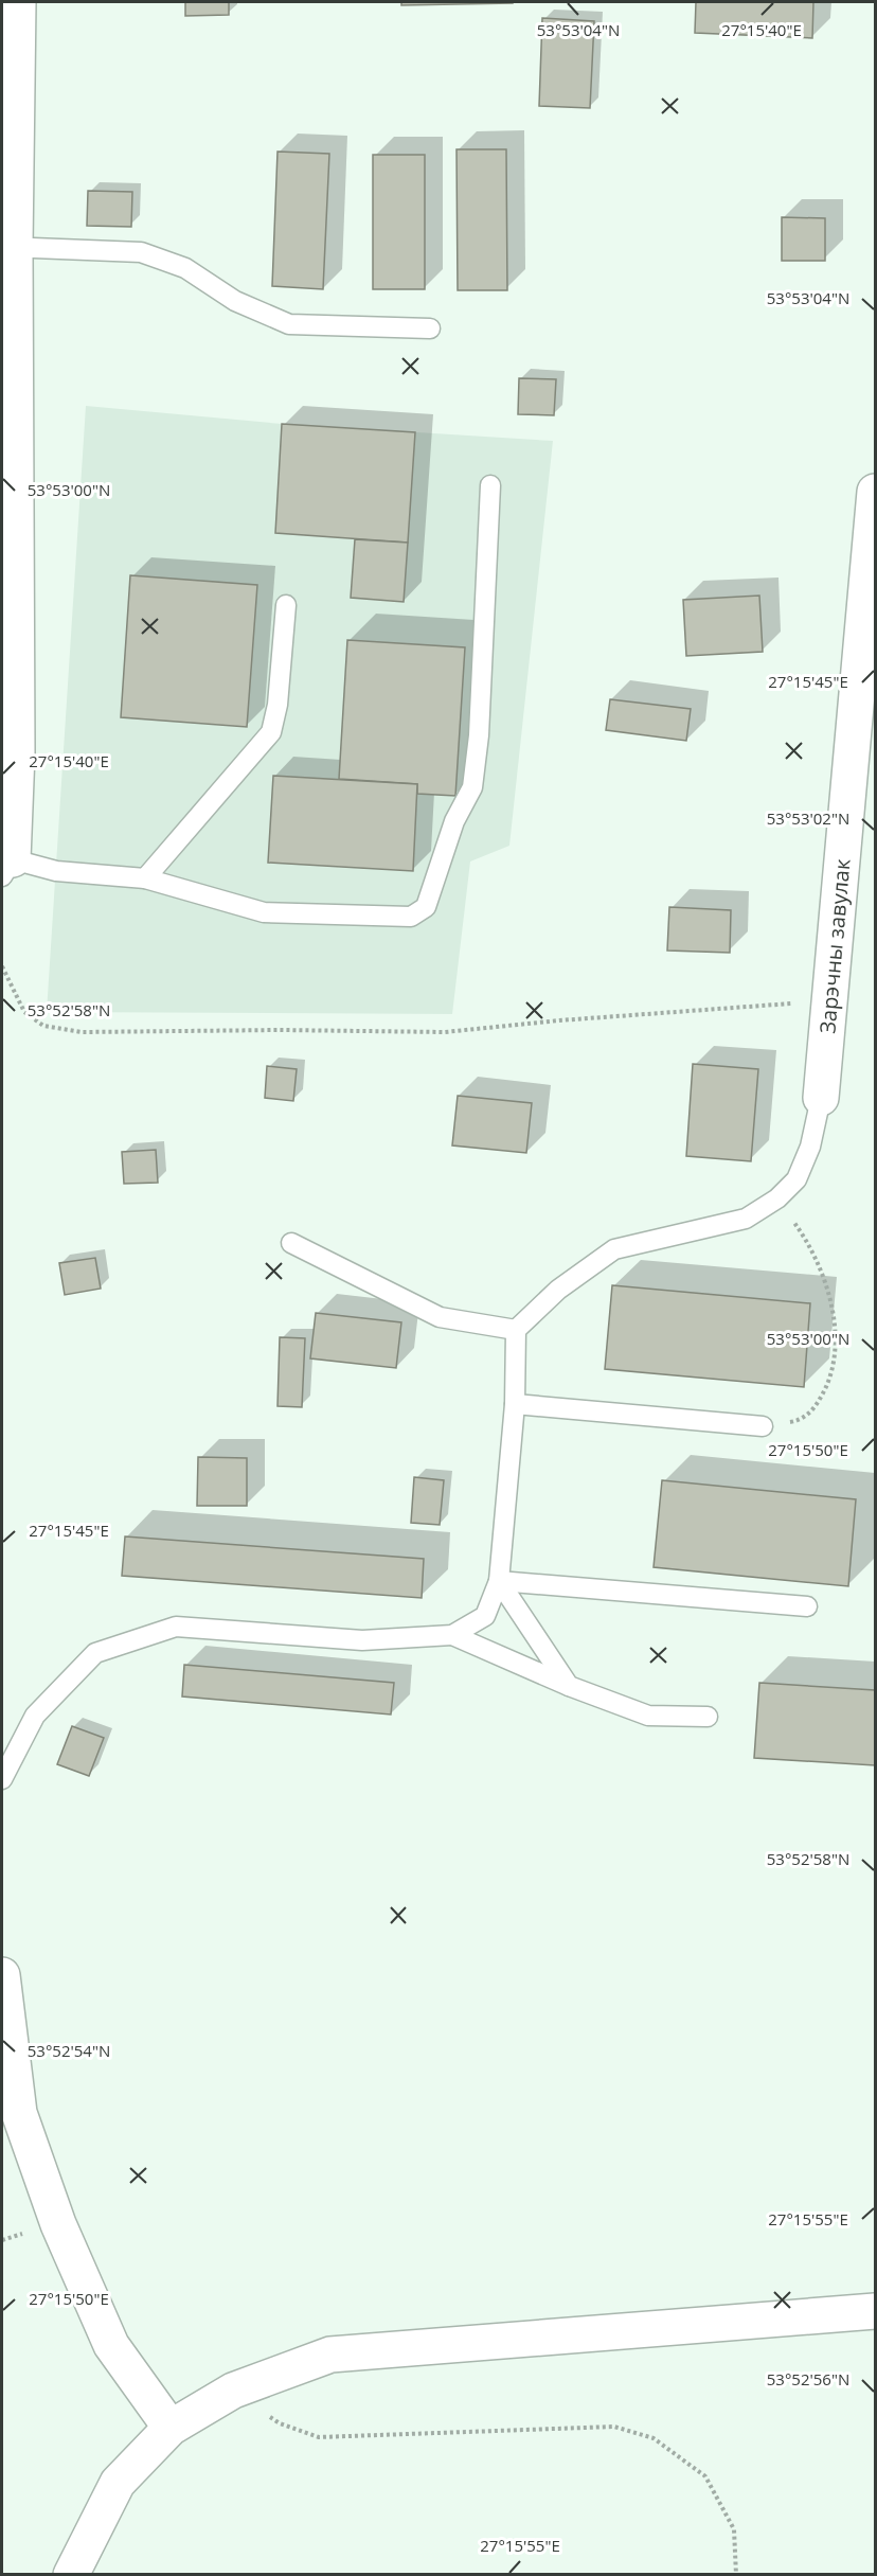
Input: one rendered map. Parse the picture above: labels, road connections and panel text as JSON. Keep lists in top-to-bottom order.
{
  "streets": {
    "street": ["Зарэчны завулак"]
  },
  "coordinates": [
    "53°53'04\"N",
    "27°15'40\"E",
    "53°53'00\"N",
    "27°15'45\"E",
    "53°53'02\"N",
    "53°52'58\"N",
    "27°15'50\"E",
    "53°52'54\"N",
    "27°15'55\"E",
    "53°52'56\"N"
  ]
}
